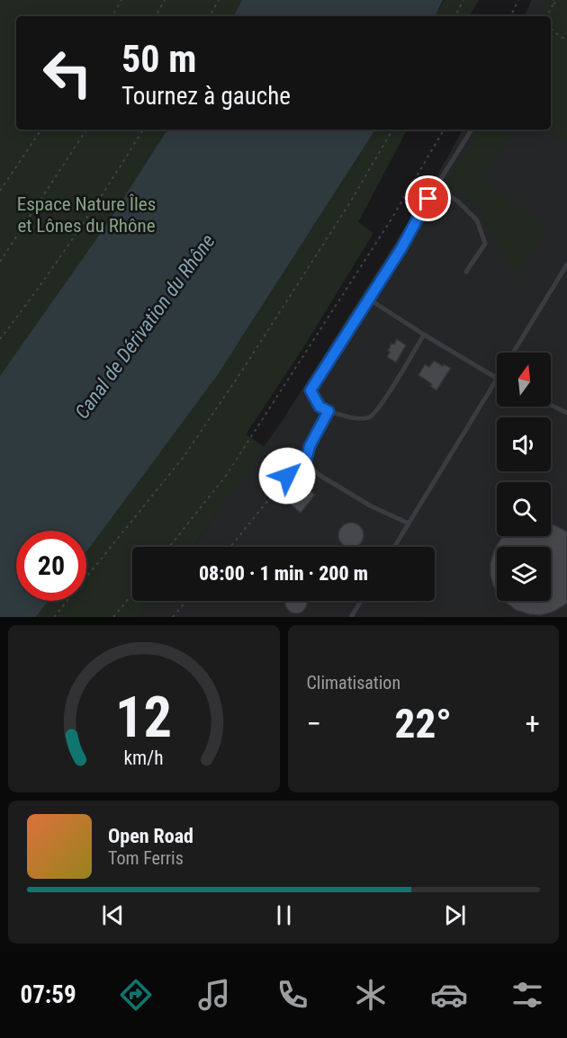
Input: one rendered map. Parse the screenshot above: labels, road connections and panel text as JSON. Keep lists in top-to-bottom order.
{
  "water": ["Canal de Dérivation du Rhône"],
  "parks": ["Espace Nature Îles et Lônes du Rhône"],
  "north": "top",
  "page": {
    "turn": ["50 m", "Tournez à gauche"],
    "limit": "20",
    "trip": "08:00 · 1 min · 200 m",
    "tile": "Climatisation",
    "heat": ["−", "22°", "+"],
    "song": ["Open Road", "Tom Ferris"],
    "tabs": "07:59",
    "gauge": ["12", "km/h"]
  }
}
